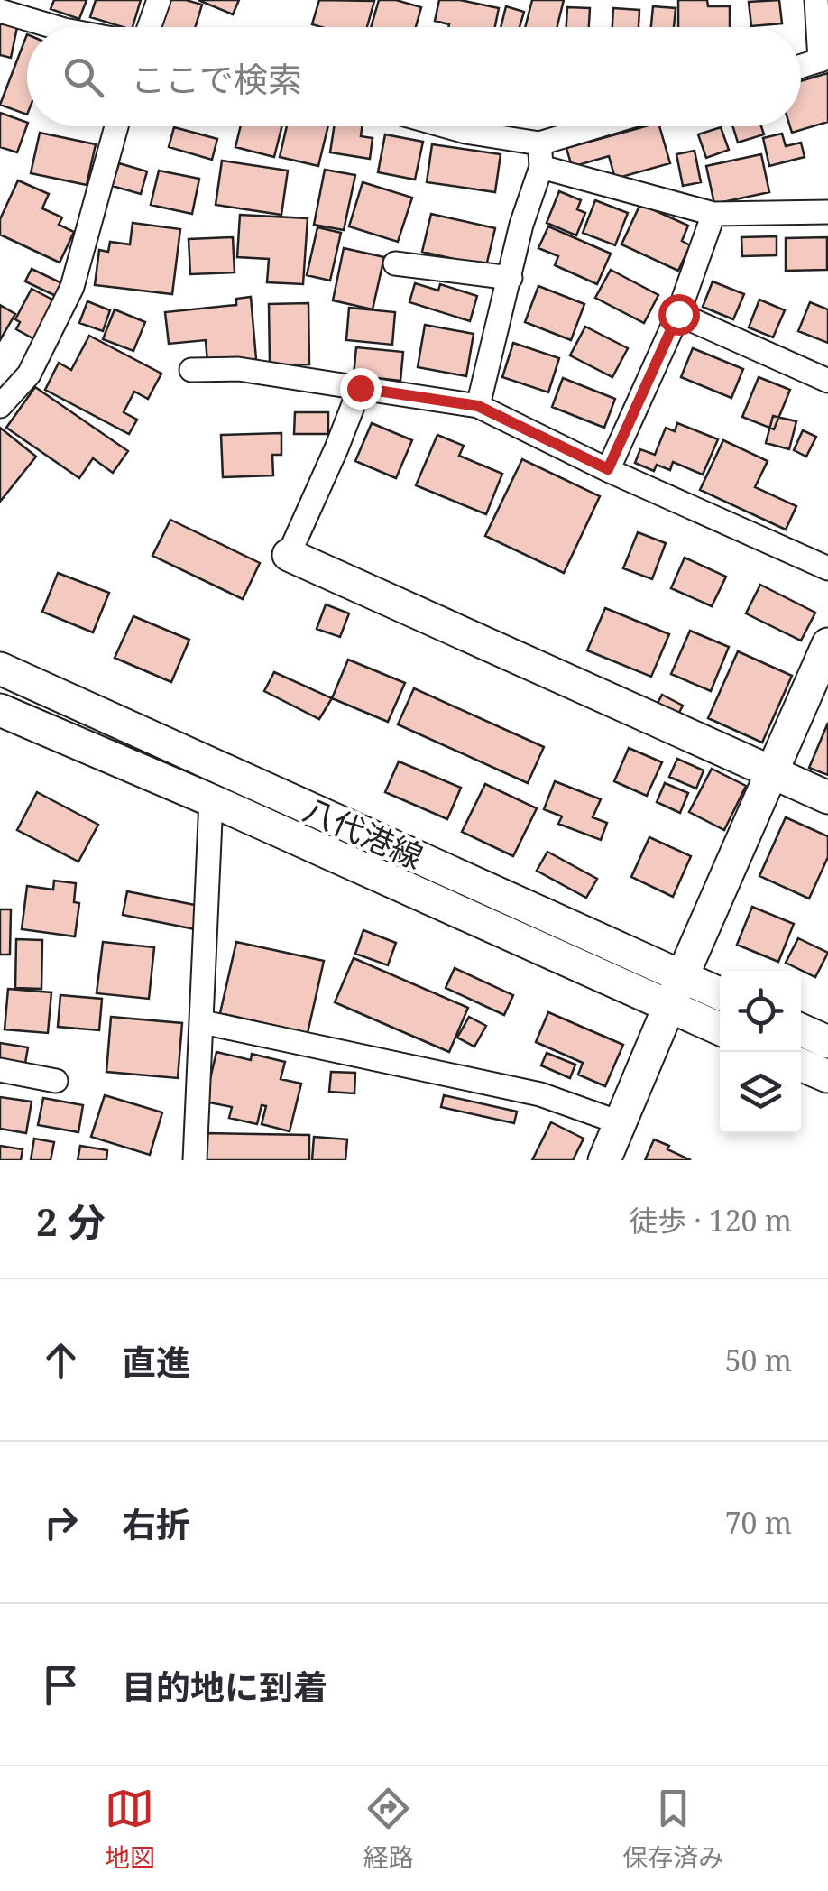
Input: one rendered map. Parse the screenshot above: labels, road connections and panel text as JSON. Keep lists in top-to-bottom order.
{
  "streets": {
    "main road": ["八代港線"]
  },
  "page": {
    "search": "ここで検索",
    "heading": ["2 分", "徒歩 · 120 m"],
    "list": [
      ["直進", "50 m"],
      ["右折", "70 m"],
      "目的地に到着"
    ],
    "nav": ["地図", "経路", "保存済み"]
  }
}
